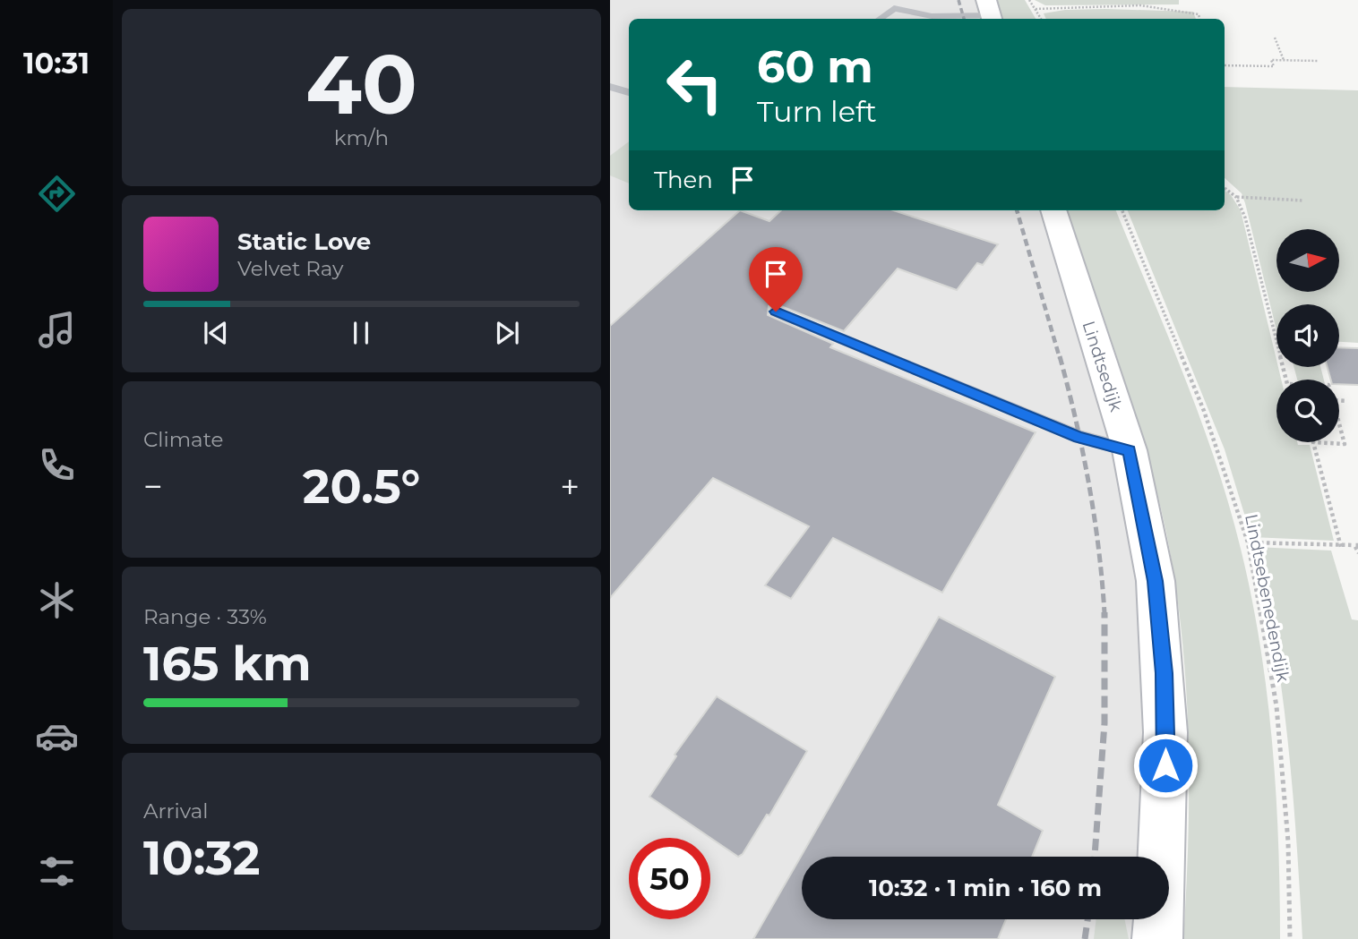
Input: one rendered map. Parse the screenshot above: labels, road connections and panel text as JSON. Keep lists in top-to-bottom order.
{
  "streets": {
    "main road": ["Lindtsedijk"],
    "path": ["Lindtsebenedendijk"]
  },
  "north": "right",
  "page": {
    "tabs": "10:31",
    "tile": [
      ["40", "km/h"],
      "Climate",
      ["Range · 33%", "165 km"],
      ["Arrival", "10:32"]
    ],
    "turn": ["60 m", "Turn left"],
    "then": "Then",
    "song": ["Static Love", "Velvet Ray"],
    "heat": ["−", "20.5°", "+"],
    "limit": "50",
    "trip": "10:32 · 1 min · 160 m"
  }
}
